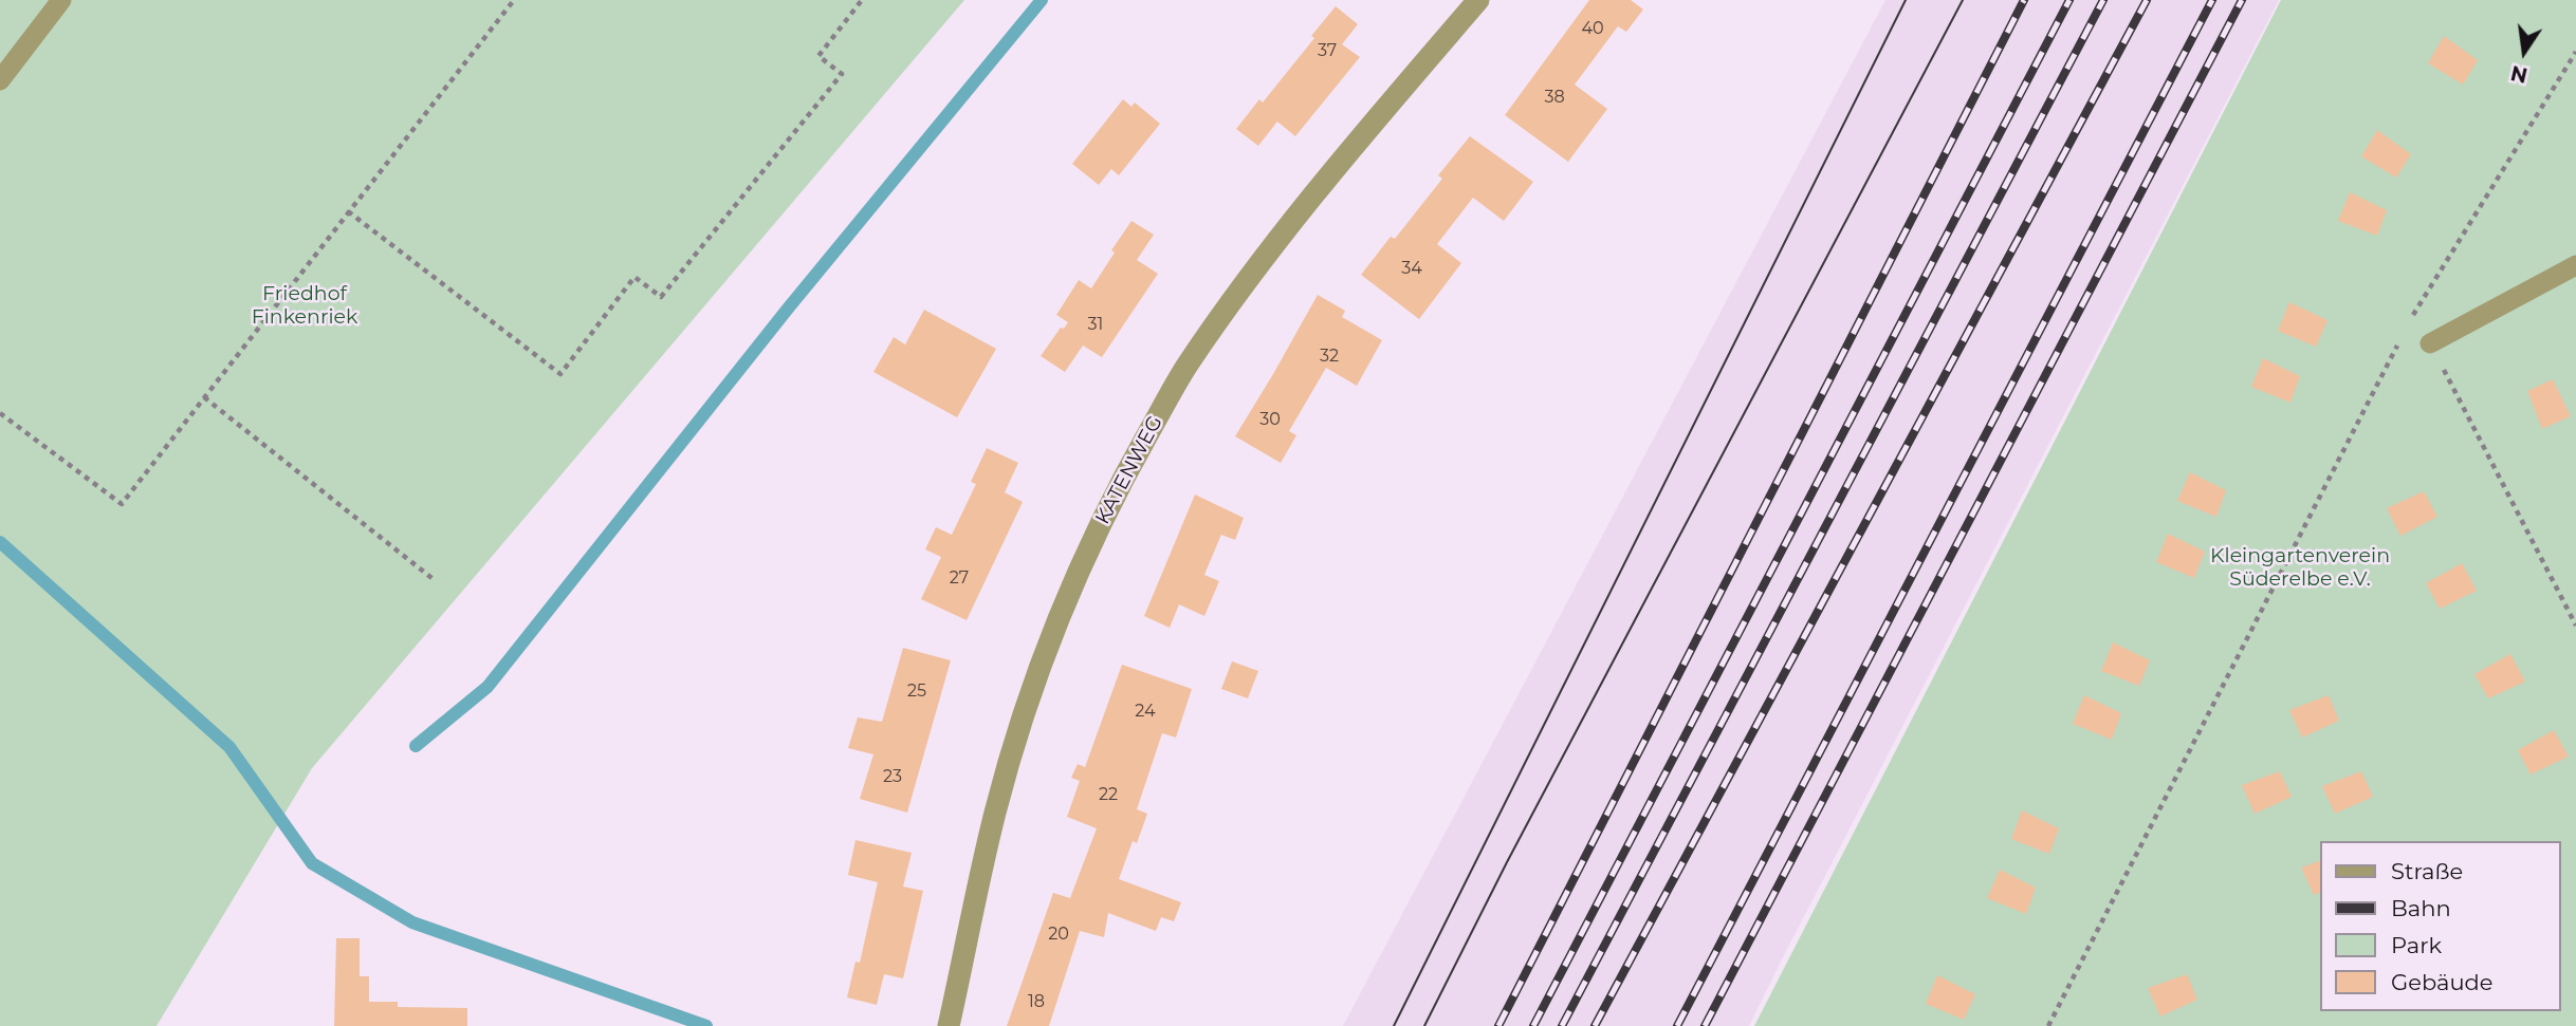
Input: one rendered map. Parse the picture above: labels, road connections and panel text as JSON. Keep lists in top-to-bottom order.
{
  "streets": {
    "street": ["KATENWEG"]
  },
  "parks": ["Friedhof Finkenriek", "Kleingartenverein Süderelbe e.V."],
  "house_numbers": [
    "40",
    "37",
    "38",
    "34",
    "31",
    "32",
    "30",
    "27",
    "25",
    "24",
    "23",
    "22",
    "20",
    "18"
  ],
  "legend": [
    "Straße",
    "Bahn",
    "Park",
    "Gebäude"
  ],
  "north": "bottom"
}
